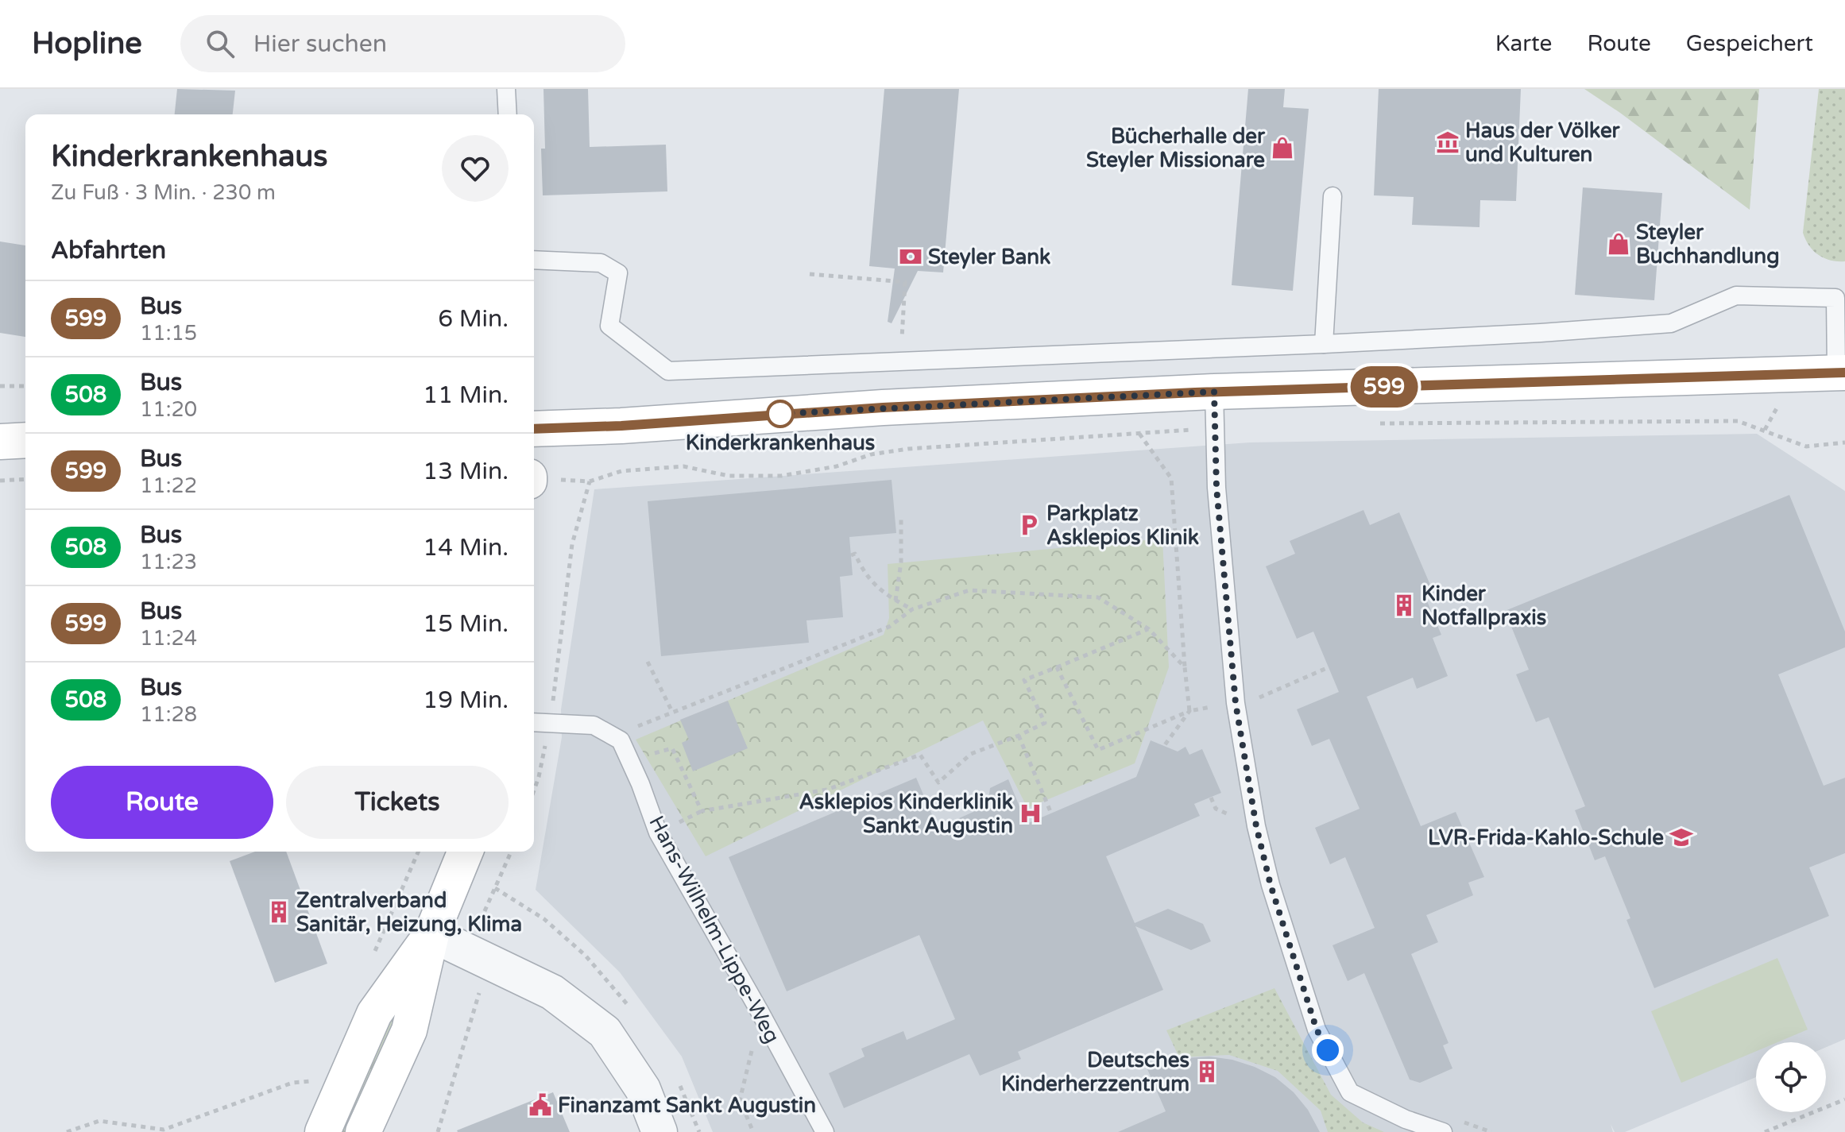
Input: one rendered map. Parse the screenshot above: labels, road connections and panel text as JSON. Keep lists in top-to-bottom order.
{
  "streets": {
    "lane": ["Hans-Wilhelm-Lippe-Weg"]
  },
  "places": {
    "museum": ["Haus der Völker und Kulturen"],
    "shop": ["Bücherhalle der Steyler Missionare", "Steyler Buchhandlung"],
    "bank": ["Steyler Bank"],
    "other": ["Kinderkrankenhaus"],
    "parking": ["Parkplatz Asklepios Klinik"],
    "building": ["Kinder Notfallpraxis", "Zentralverband Sanitär, Heizung, Klima", "Deutsches Kinderherzzentrum"],
    "hospital": ["Asklepios Kinderklinik Sankt Augustin"],
    "school or university": ["LVR-Frida-Kahlo-Schule"],
    "public building": ["Finanzamt Sankt Augustin"]
  },
  "lines": ["bus line 599"],
  "page": {
    "header": "Hopline",
    "search": "Hier suchen",
    "nav": ["Karte", "Route", "Gespeichert"],
    "on_map": "599",
    "heading": [
      ["Kinderkrankenhaus", "Zu Fuß · 3 Min. · 230 m"],
      "Abfahrten"
    ],
    "list": [
      {
        "mark": "599",
        "name": "Bus",
        "note": "11:15",
        "value": "6 Min."
      },
      {
        "mark": "508",
        "name": "Bus",
        "note": "11:20",
        "value": "11 Min."
      },
      {
        "mark": "599",
        "name": "Bus",
        "note": "11:22",
        "value": "13 Min."
      },
      {
        "mark": "508",
        "name": "Bus",
        "note": "11:23",
        "value": "14 Min."
      },
      {
        "mark": "599",
        "name": "Bus",
        "note": "11:24",
        "value": "15 Min."
      },
      {
        "mark": "508",
        "name": "Bus",
        "note": "11:28",
        "value": "19 Min."
      }
    ],
    "buttons": ["Route", "Tickets"]
  }
}
